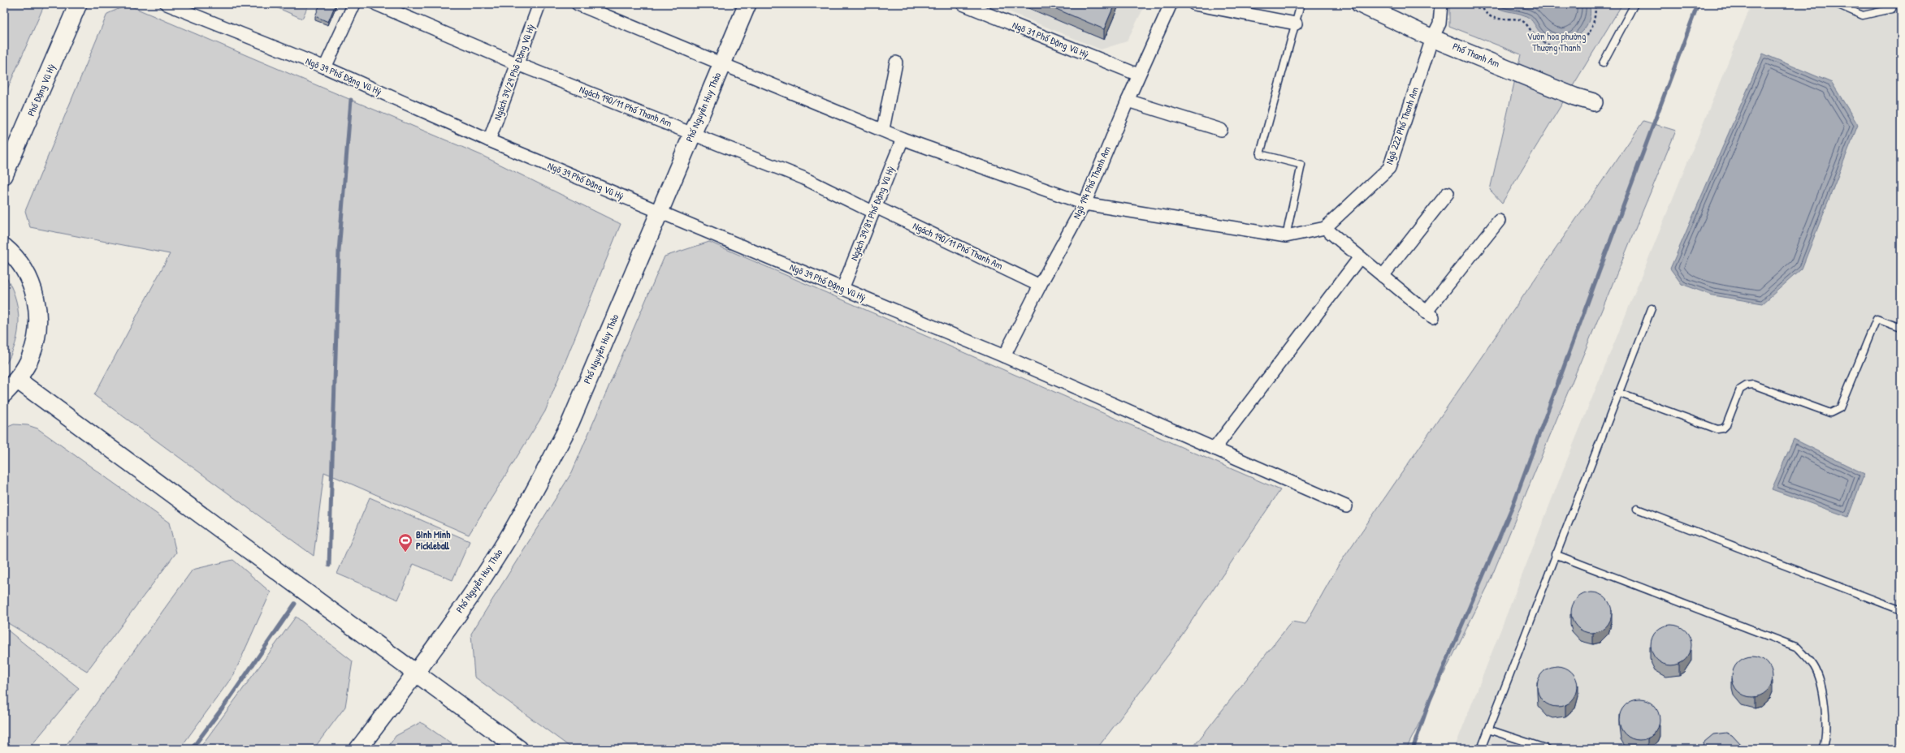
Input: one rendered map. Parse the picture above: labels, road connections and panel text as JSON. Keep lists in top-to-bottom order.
{
  "streets": {
    "street": [
      "Ngõ 31 Phố Đặng Vũ Hỷ",
      "Phố Thanh Am",
      "Ngách 39/29 Phô Đặng Vũ Hỷ",
      "Ngõ 39 Phố Đặng Vũ Hỷ",
      "Phố Đặng Vũ Hỷ",
      "Ngách 190/11 Phố Thanh Am",
      "Phố Nguyễn Huy Thảo",
      "Ngõ 222 Phố Thanh Am",
      "Ngõ 194 Phố Thanh Am",
      "Ngách 39/81 Phố Đặng Vũ Hỷ"
    ]
  },
  "crossings": [
    ["Ngõ 31 Phố Đặng Vũ Hỷ", "Ngõ 194 Phố Thanh Am"],
    ["Phố Thanh Am", "Ngõ 222 Phố Thanh Am"],
    ["Ngách 39/29 Phô Đặng Vũ Hỷ", "Ngõ 39 Phố Đặng Vũ Hỷ"],
    ["Ngách 39/29 Phô Đặng Vũ Hỷ", "Ngách 190/11 Phố Thanh Am"],
    ["Ngõ 39 Phố Đặng Vũ Hỷ", "Phố Nguyễn Huy Thảo"],
    ["Ngõ 39 Phố Đặng Vũ Hỷ", "Ngõ 194 Phố Thanh Am"],
    ["Ngõ 39 Phố Đặng Vũ Hỷ", "Ngách 39/81 Phố Đặng Vũ Hỷ"],
    ["Ngách 190/11 Phố Thanh Am", "Phố Nguyễn Huy Thảo"],
    ["Ngách 190/11 Phố Thanh Am", "Ngõ 194 Phố Thanh Am"],
    ["Ngách 190/11 Phố Thanh Am", "Ngách 39/81 Phố Đặng Vũ Hỷ"]
  ],
  "parks": ["Vườn hoa phường Thượng Thanh"],
  "places": {
    "sports": ["Bình Minh Pickleball"]
  }
}
